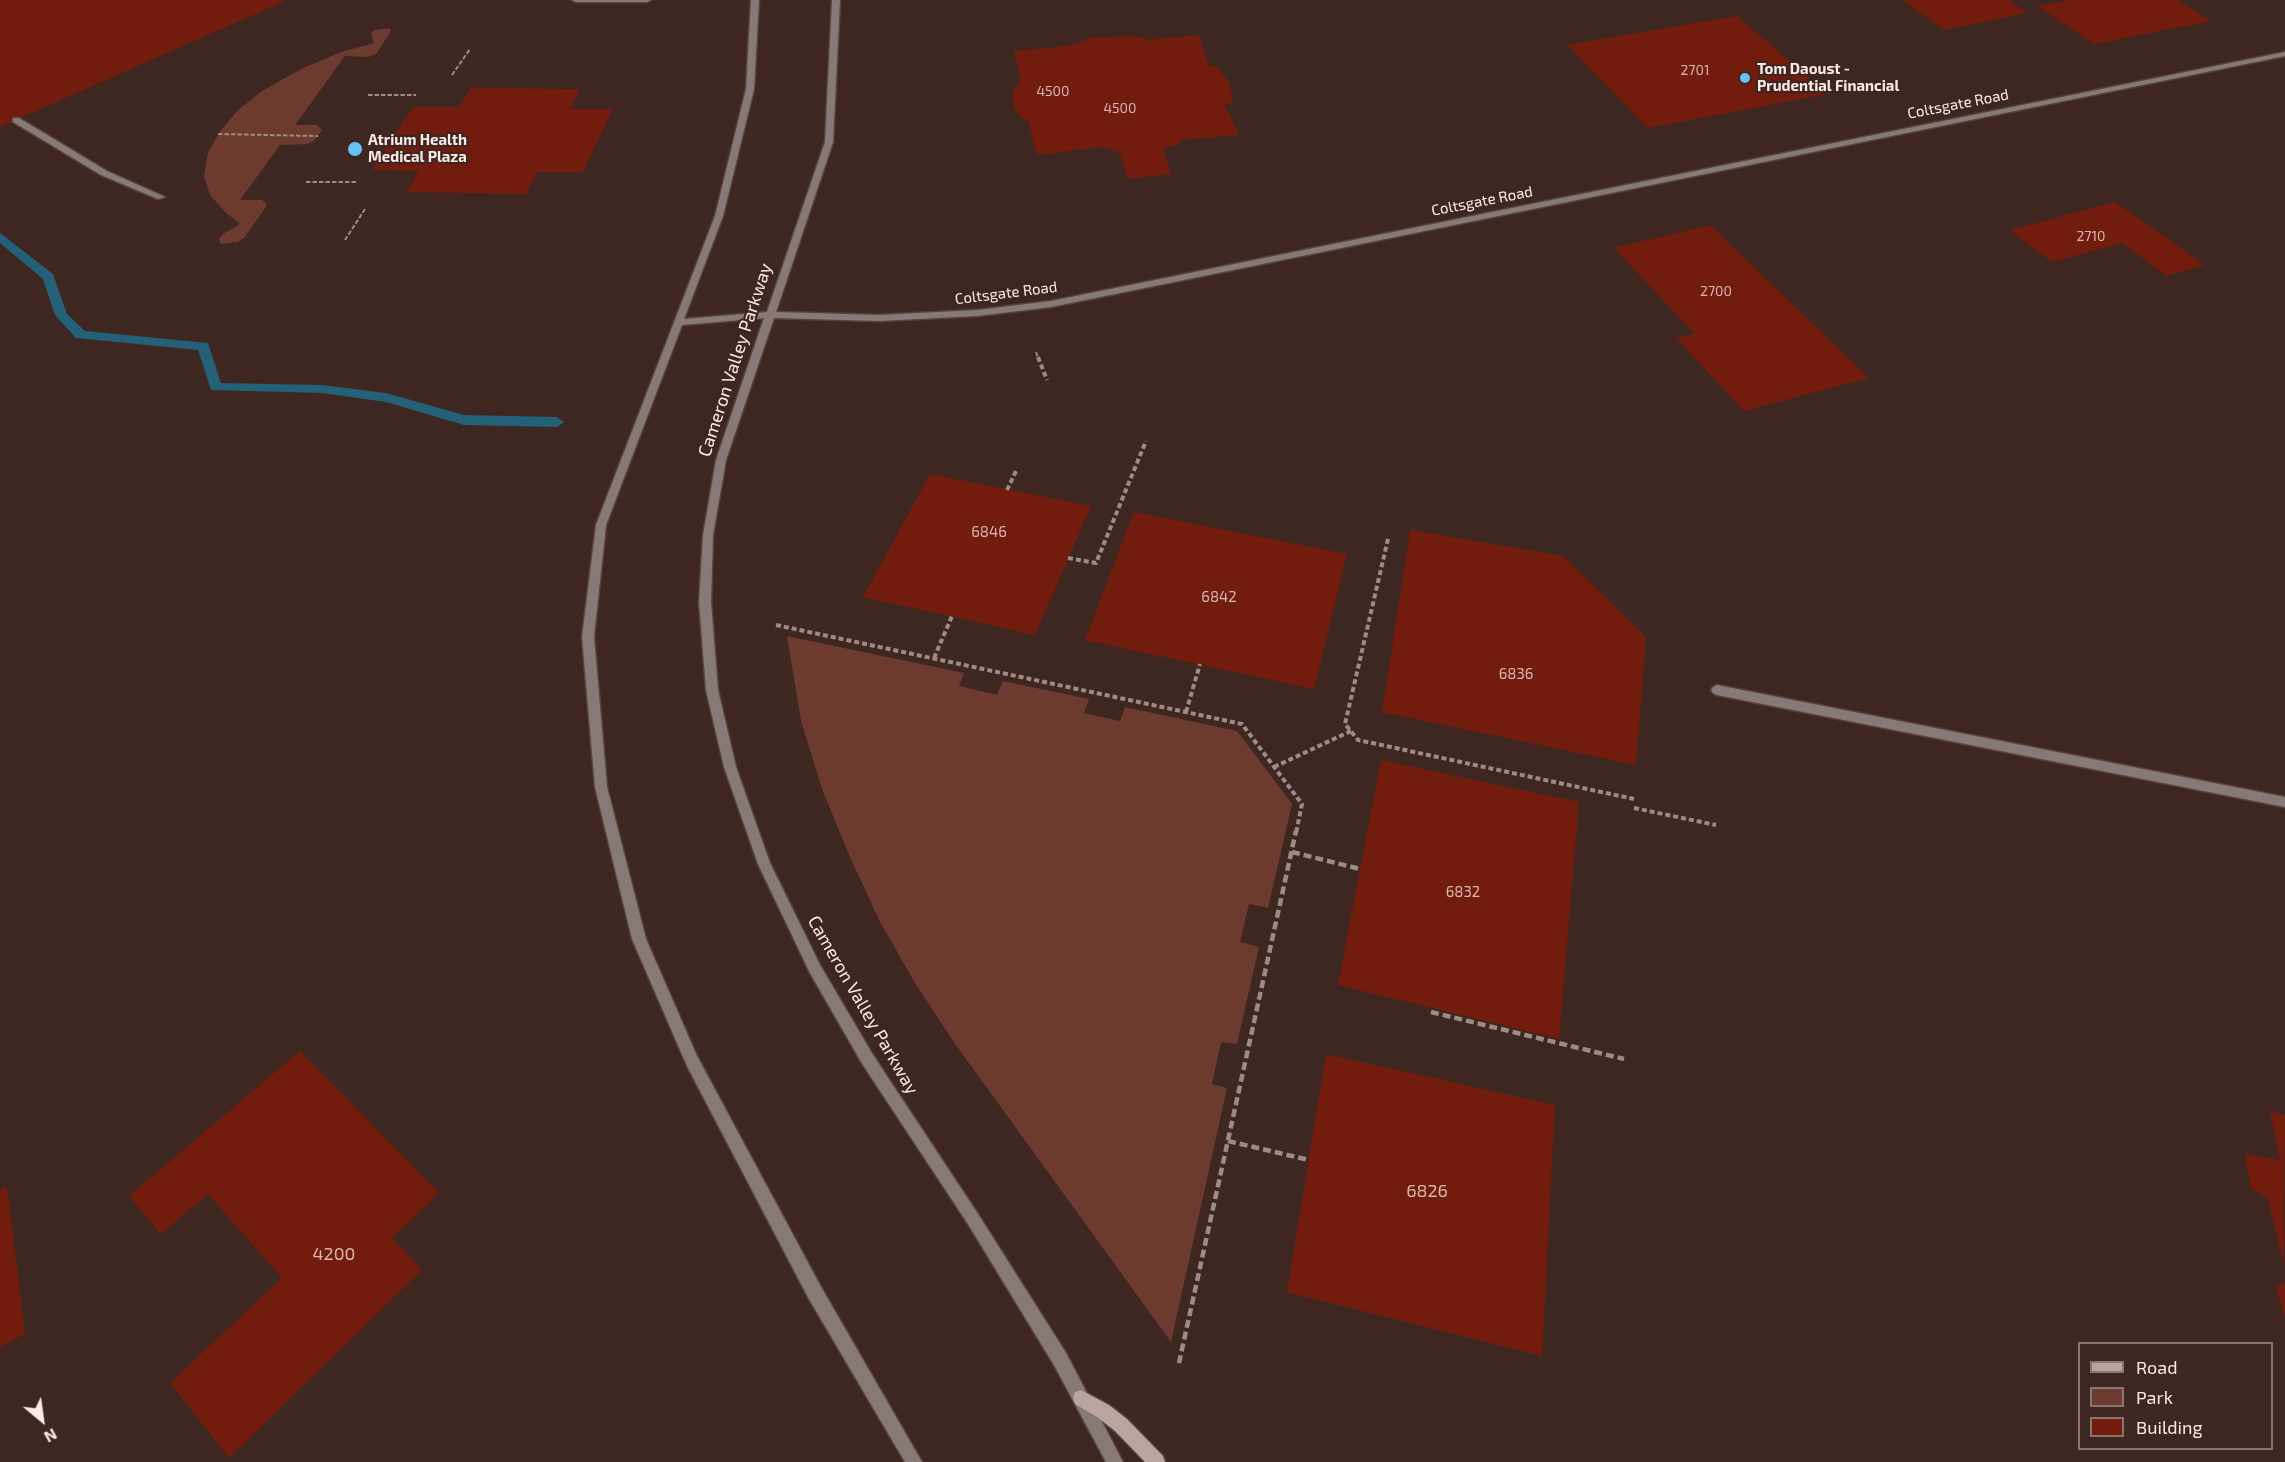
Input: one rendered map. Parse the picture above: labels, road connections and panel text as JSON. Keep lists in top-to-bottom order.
{
  "streets": {
    "street": ["Coltsgate Road", "Cameron Valley Parkway"]
  },
  "crossings": [
    ["Coltsgate Road", "Cameron Valley Parkway"]
  ],
  "places": ["Tom Daoust - Prudential Financial", "Atrium Health Medical Plaza"],
  "house_numbers": [
    "2701",
    "4500",
    "4500",
    "2710",
    "2700",
    "6846",
    "6842",
    "6836",
    "6832",
    "6826",
    "4200"
  ],
  "legend": ["Road", "Park", "Building"],
  "north": "bottom right"
}
